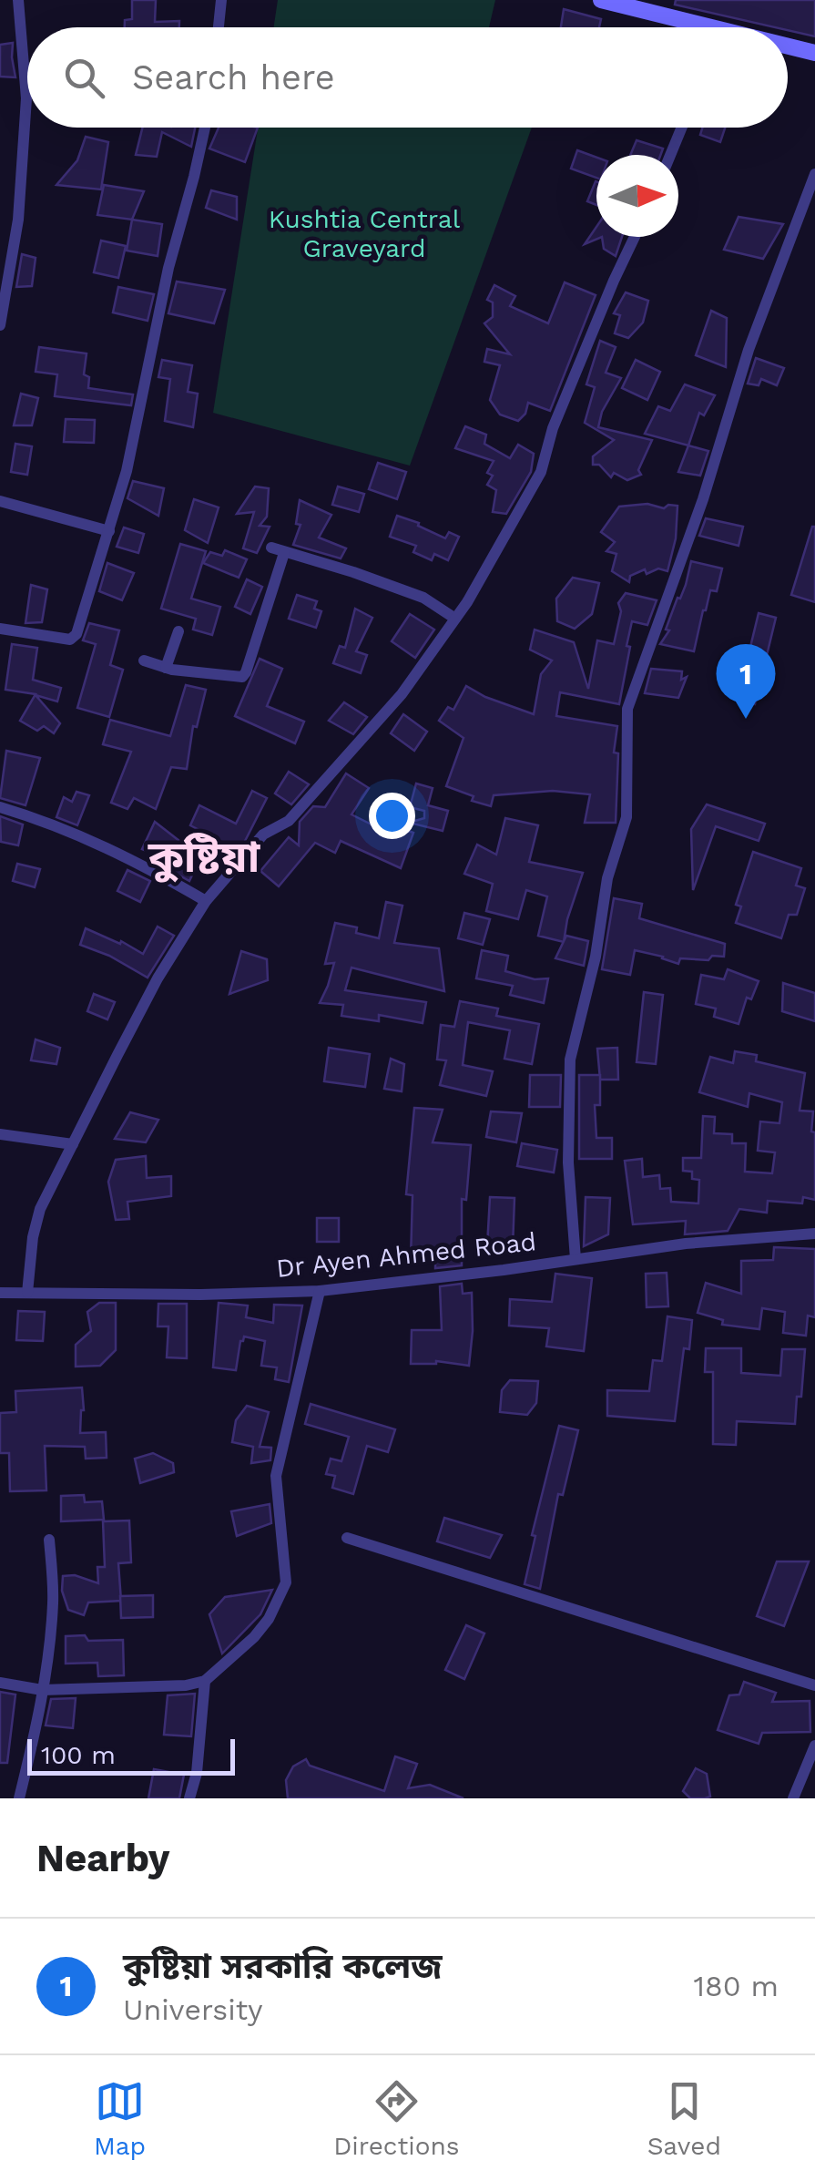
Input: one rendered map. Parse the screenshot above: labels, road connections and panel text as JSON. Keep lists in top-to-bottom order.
{
  "streets": {
    "street": ["Dr Ayen Ahmed Road"]
  },
  "districts": ["কুষ্টিয়া"],
  "parks": ["Kushtia Central Graveyard"],
  "scale_bar": "100 m",
  "north": "right",
  "page": {
    "search": "Search here",
    "pins": "1",
    "scale": "100 m",
    "heading": "Nearby",
    "list": [
      {
        "mark": "1",
        "name": "কুষ্টিয়া সরকারি কলেজ",
        "note": "University",
        "value": "180 m"
      }
    ],
    "nav": ["Map", "Directions", "Saved"]
  }
}
